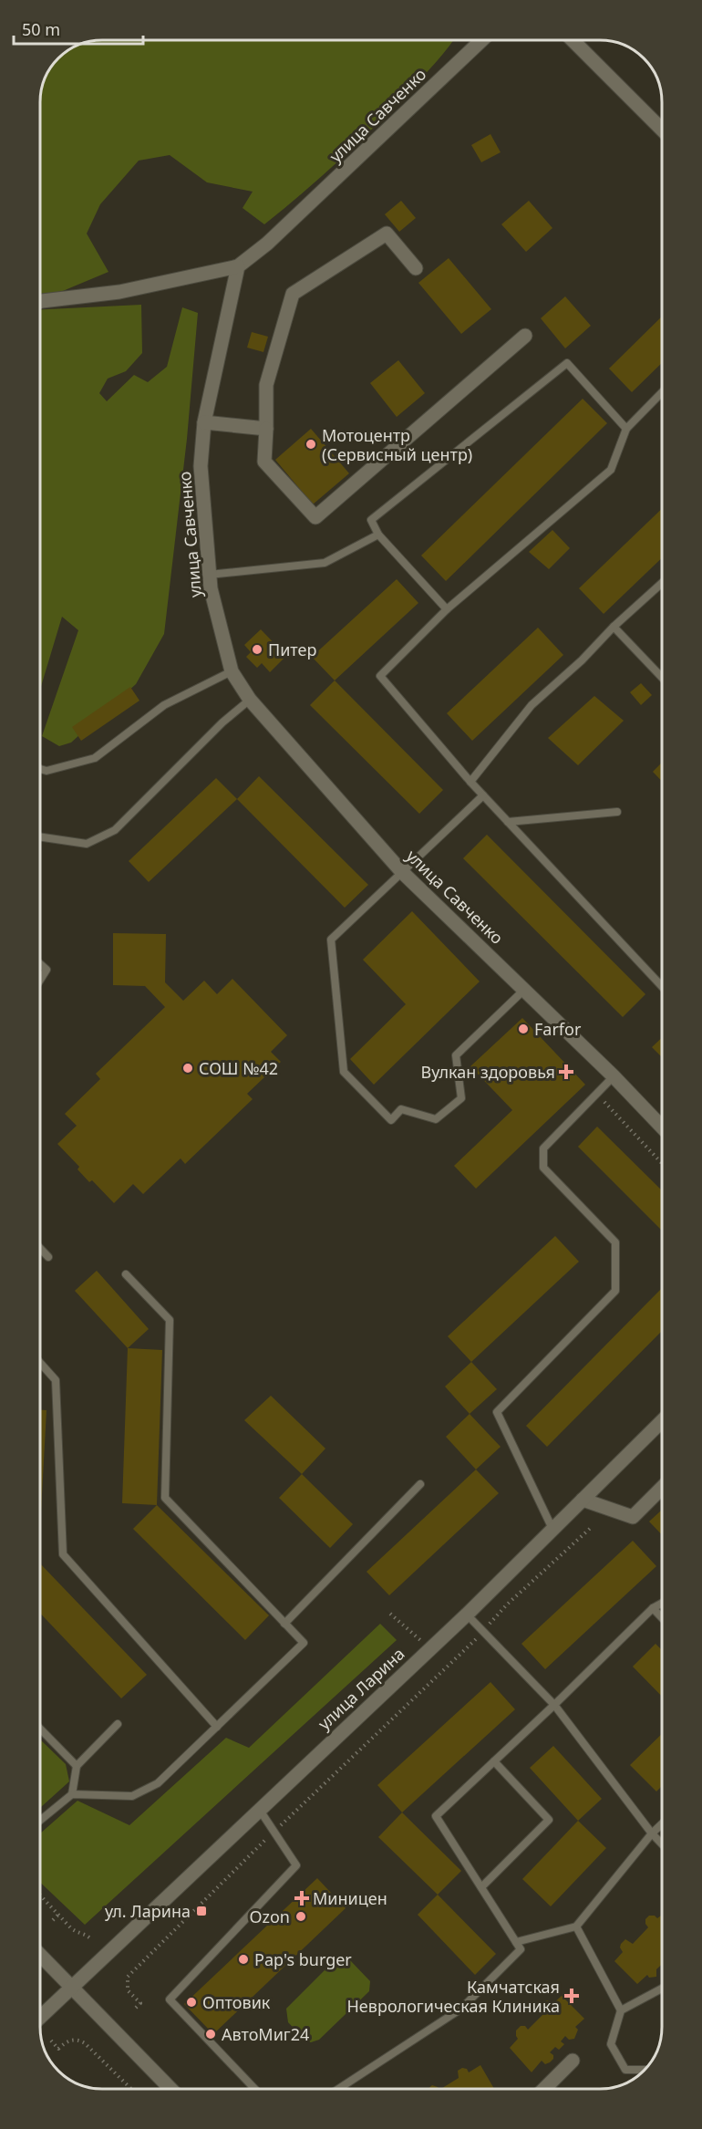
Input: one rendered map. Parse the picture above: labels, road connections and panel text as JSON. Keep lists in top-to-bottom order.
{
  "streets": {
    "street": ["улица Савченко", "улица Ларина"]
  },
  "places": {
    "other": [
      "Мотоцентр (Сервисный центр)",
      "Питер",
      "Farfor",
      "СОШ №42",
      "Ozon",
      "Pap's burger",
      "Оптовик",
      "АвтоМиг24"
    ],
    "health": ["Вулкан здоровья", "Миницен", "Камчатская Неврологическая Клиника"],
    "transit": ["ул. Ларина"]
  },
  "scale_bar": "50 m"
}
